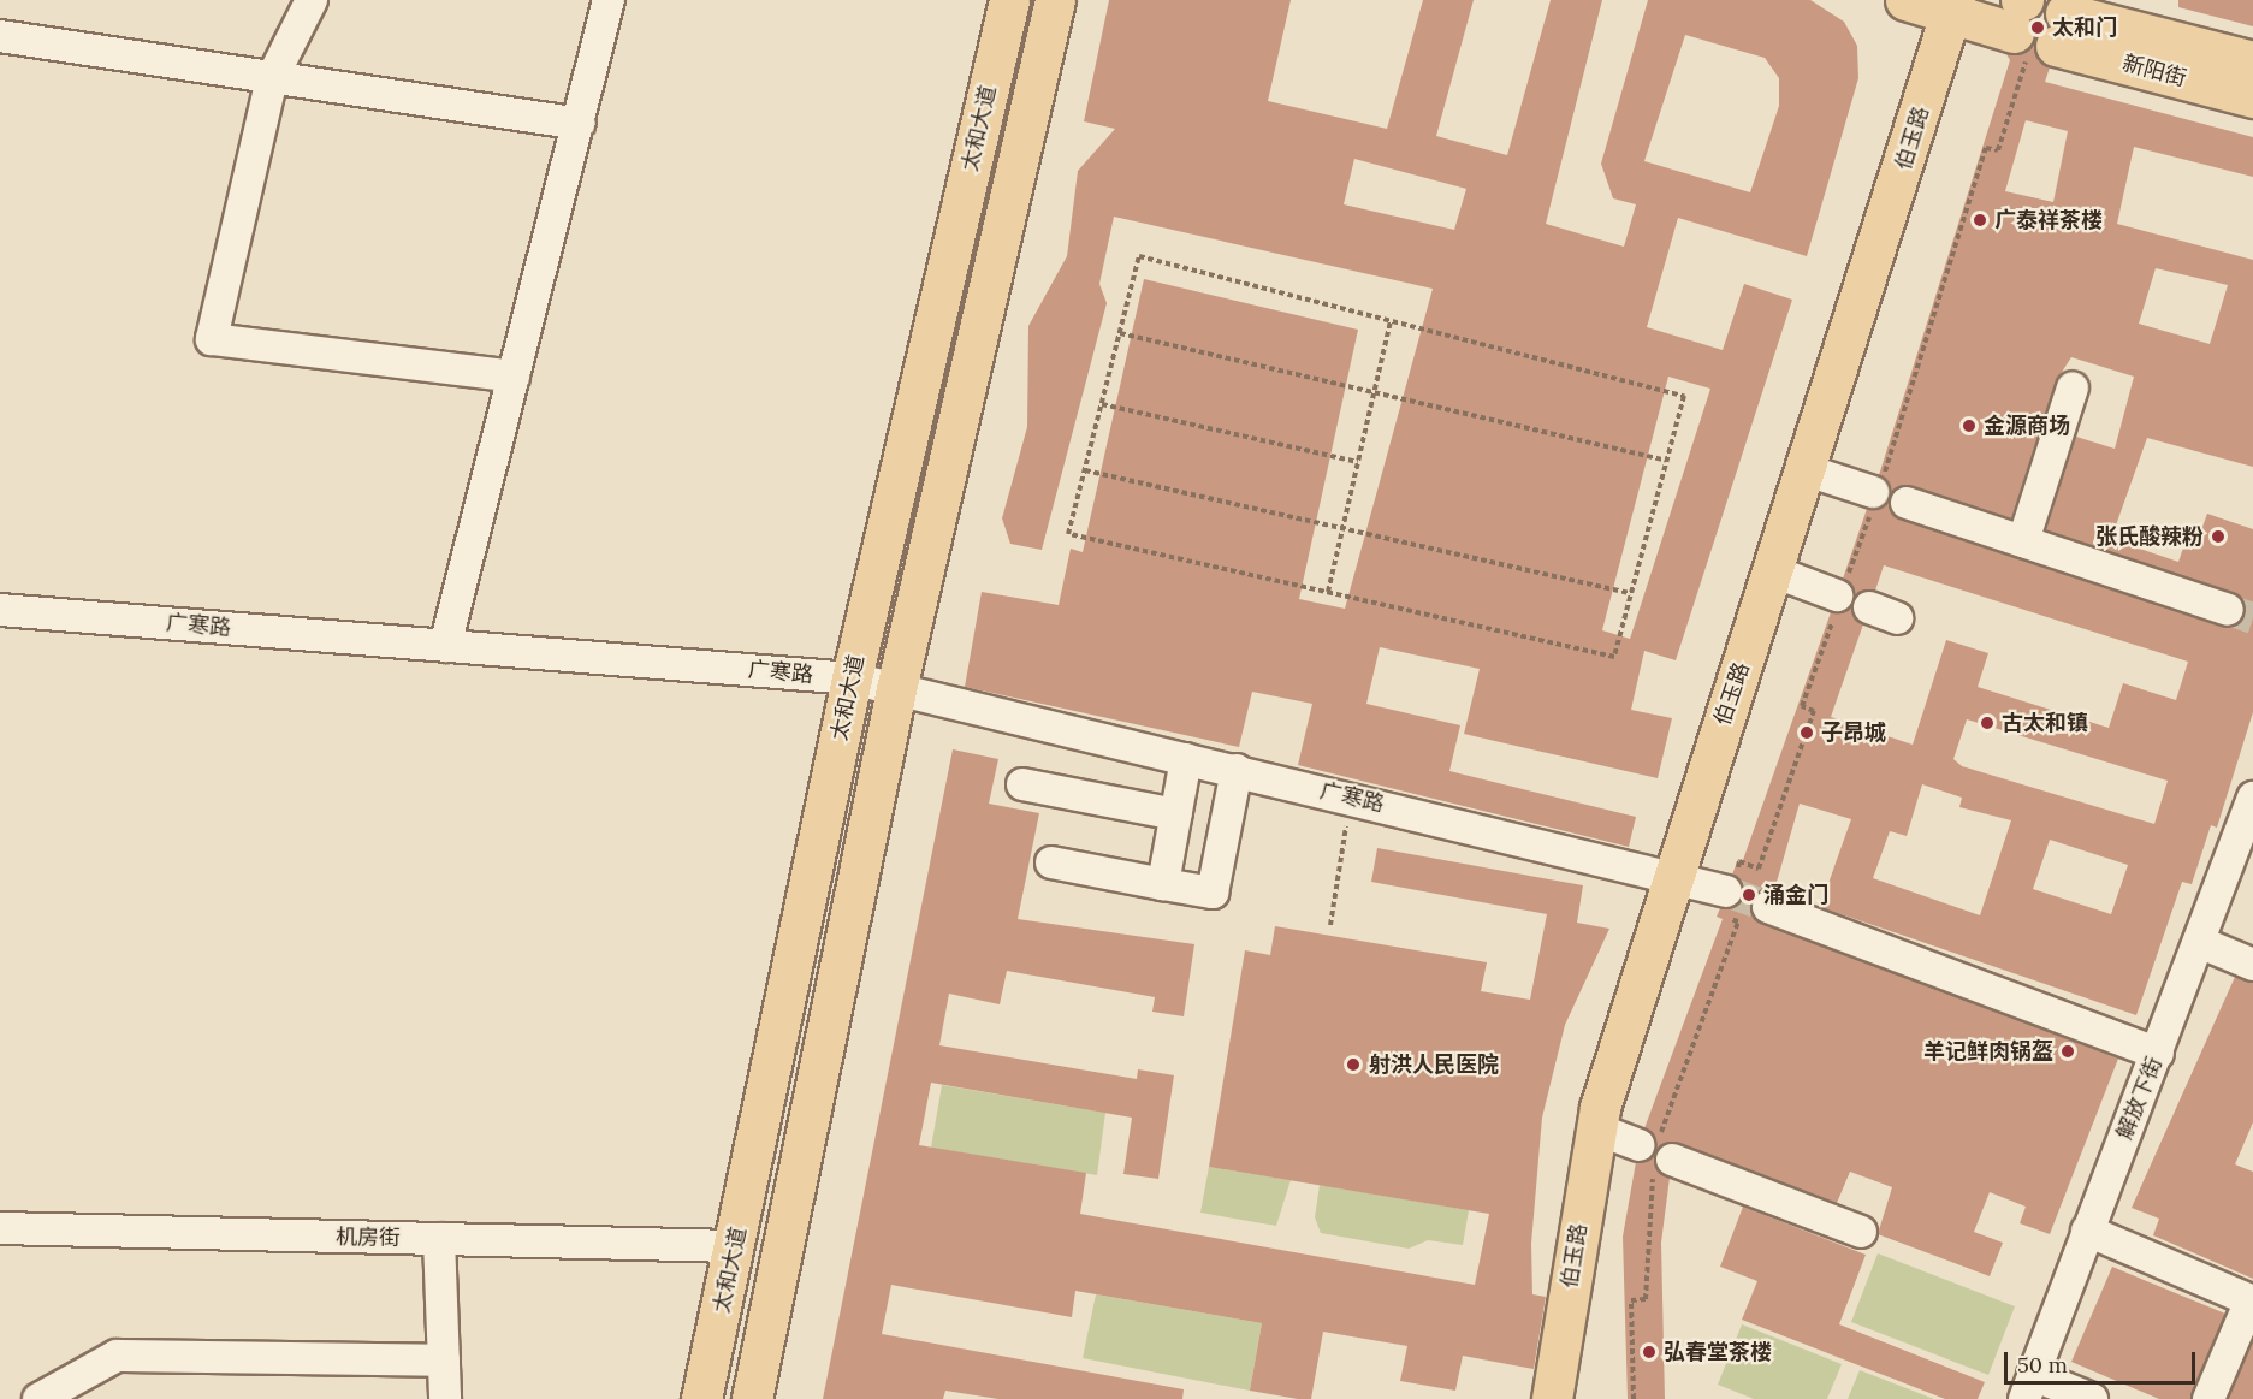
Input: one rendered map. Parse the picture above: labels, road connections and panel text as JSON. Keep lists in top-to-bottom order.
{
  "streets": {
    "main road": ["新阳街", "太和大道", "伯玉路"],
    "street": ["广寒路", "解放下街", "机房街"]
  },
  "crossings": [
    ["太和大道", "广寒路"],
    ["太和大道", "机房街"],
    ["伯玉路", "广寒路"]
  ],
  "places": [
    "太和门",
    "广泰祥茶楼",
    "金源商场",
    "张氏酸辣粉",
    "古太和镇",
    "子昂城",
    "涌金门",
    "羊记鲜肉锅盔",
    "射洪人民医院",
    "弘春堂茶楼"
  ],
  "scale_bar": "50 m"
}
